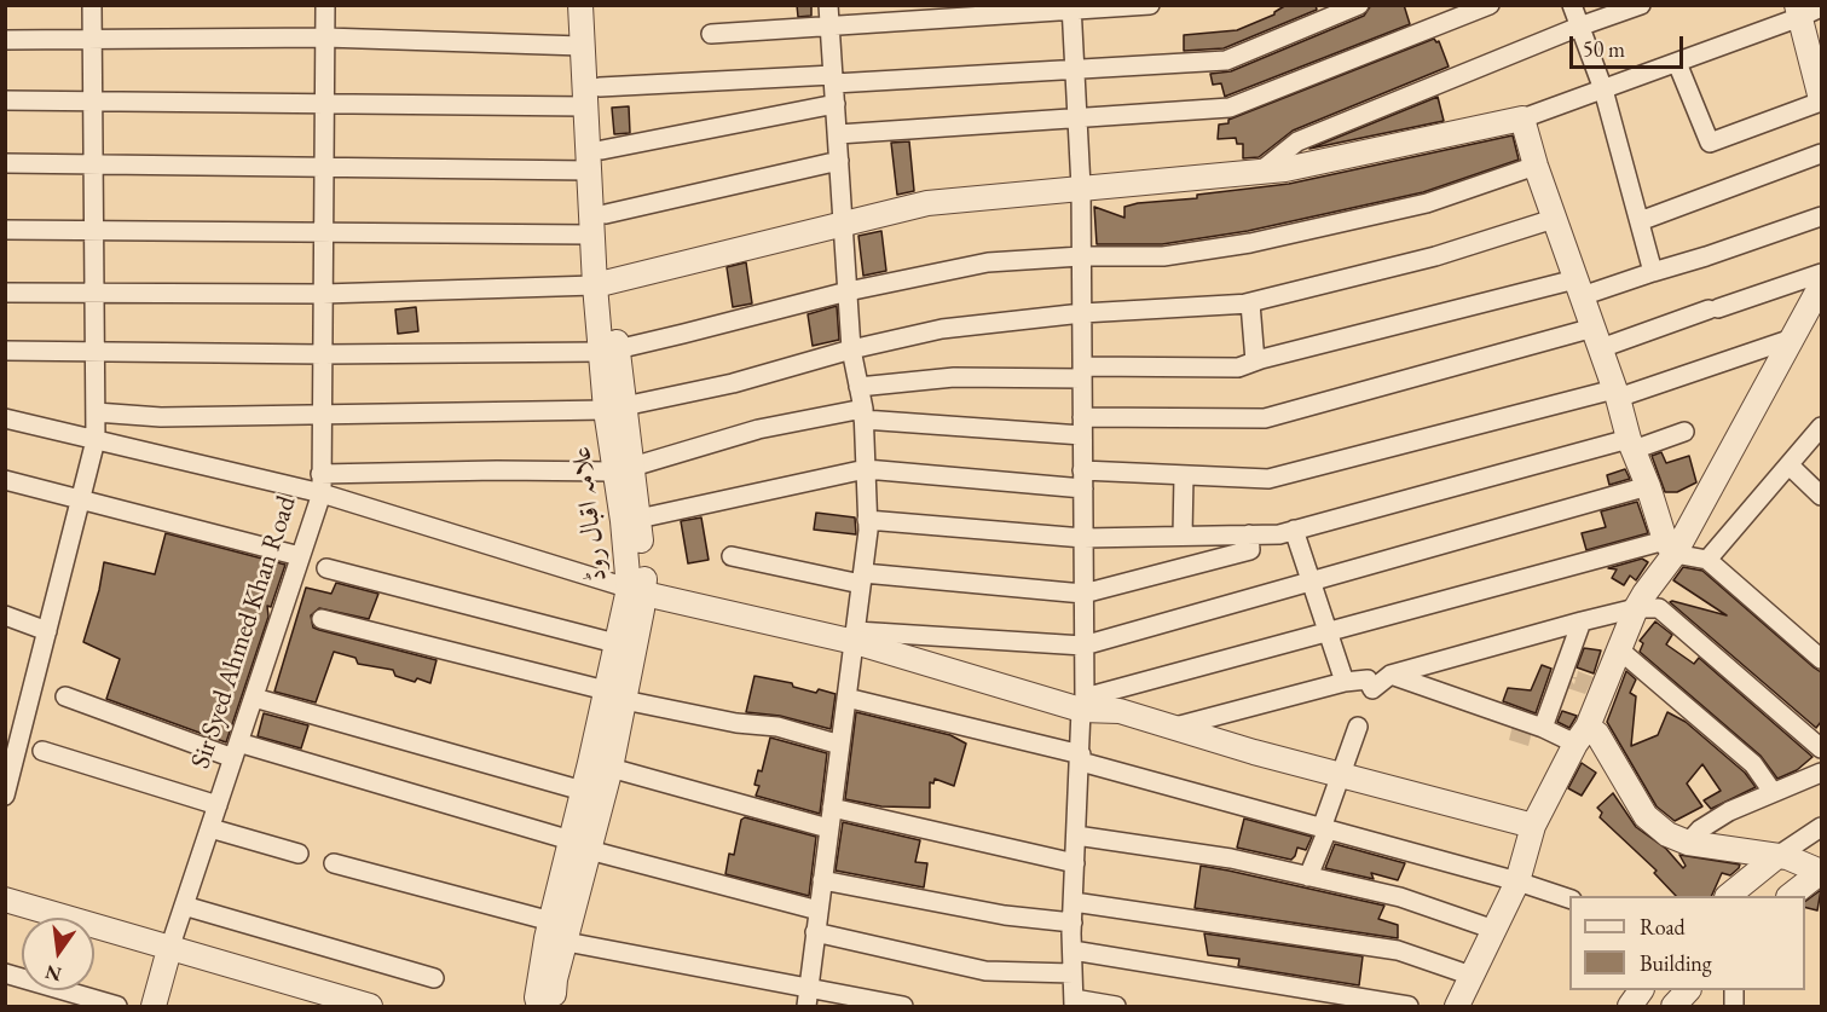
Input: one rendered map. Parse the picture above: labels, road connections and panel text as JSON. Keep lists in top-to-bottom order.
{
  "streets": {
    "street": ["علامہ اقبال روڈ", "Sir Syed Ahmed Khan Road"]
  },
  "legend": ["Road", "Building"],
  "scale_bar": "50 m",
  "north": "bottom"
}
